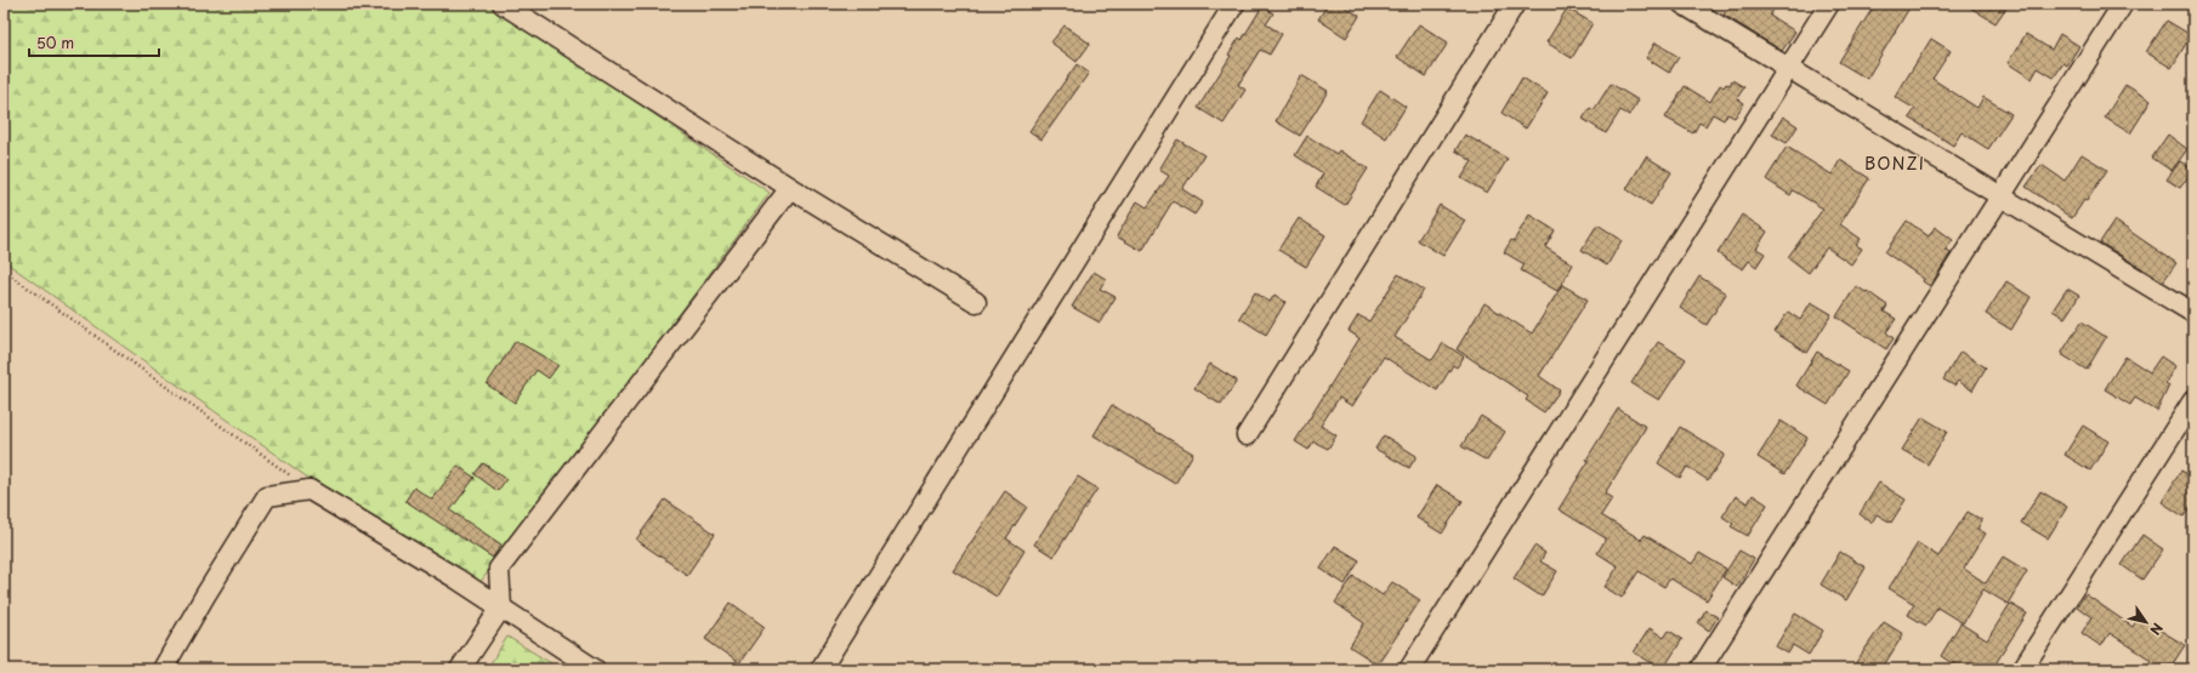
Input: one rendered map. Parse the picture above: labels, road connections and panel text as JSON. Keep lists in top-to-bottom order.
{
  "districts": ["BONZI"],
  "scale_bar": "50 m",
  "north": "bottom right"
}
